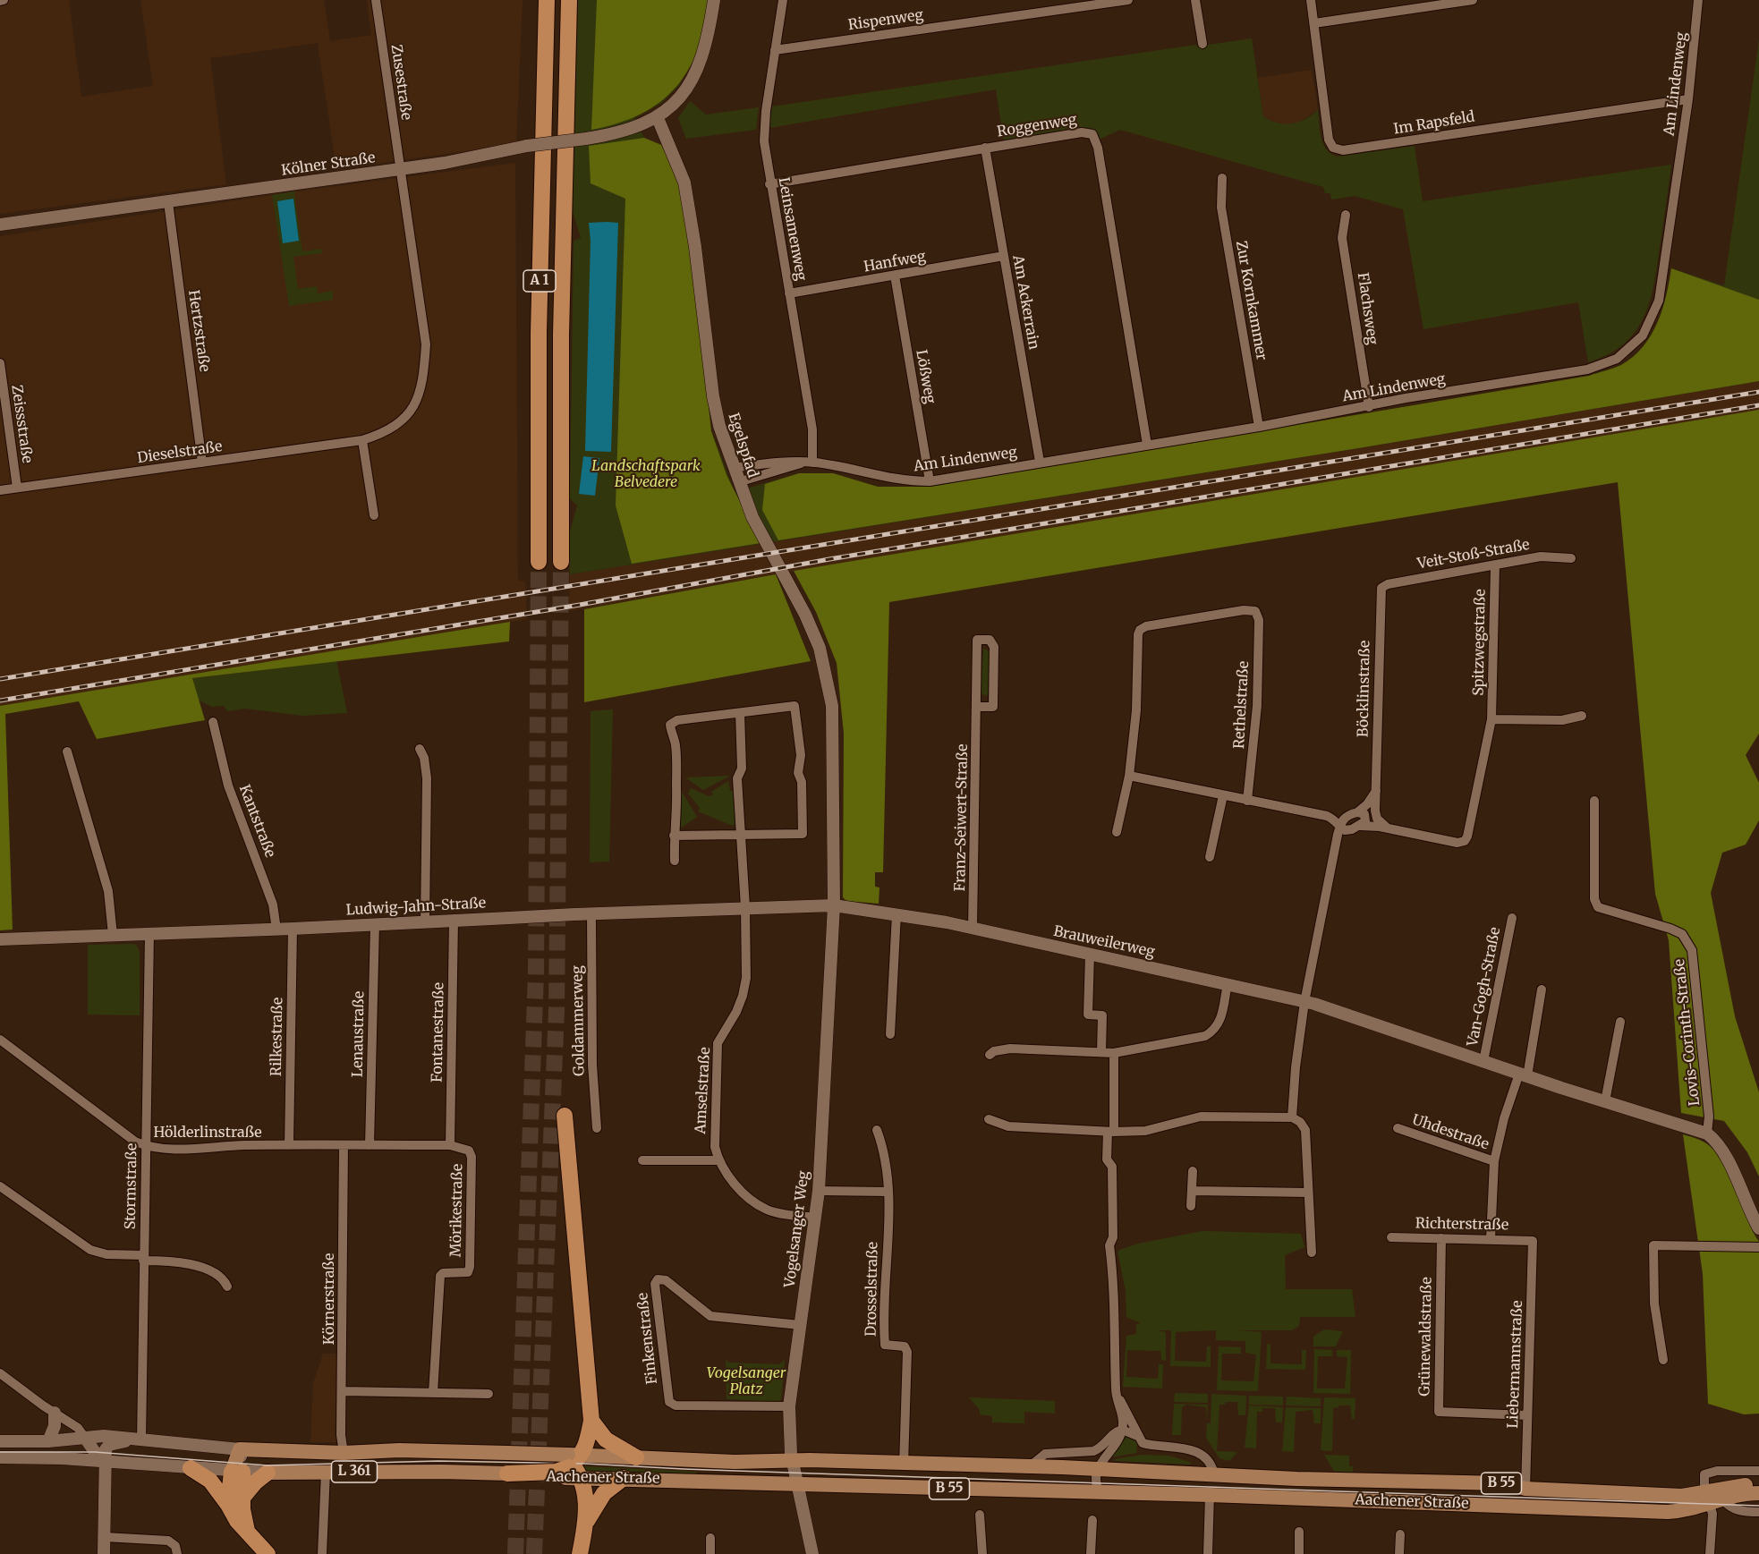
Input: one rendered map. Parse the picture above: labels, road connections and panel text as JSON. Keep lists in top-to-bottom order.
{
  "streets": {
    "highway": ["A 1"],
    "main road": ["L 361", "Aachener Straße", "B 55"],
    "street": [
      "Rispenweg",
      "Zusestraße",
      "Am Lindenweg",
      "Im Rapsfeld",
      "Roggenweg",
      "Kölner Straße",
      "Leinsamenweg",
      "Hanfweg",
      "Zur Kornkammer",
      "Am Ackerrain",
      "Flachsweg",
      "Hertzstraße",
      "Lößweg",
      "Zeissstraße",
      "Egelspfad",
      "Dieselstraße",
      "Veit-Stoß-Straße",
      "Spitzwegstraße",
      "Böcklinstraße",
      "Rethelstraße",
      "Franz-Seiwert-Straße",
      "Kantstraße",
      "Ludwig-Jahn-Straße",
      "Brauweilerweg",
      "Van-Gogh-Straße",
      "Goldammerweg",
      "Fontanestraße",
      "Lovis-Corinth-Straße",
      "Lenaustraße",
      "Rilkestraße",
      "Amselstraße",
      "Hölderlinstraße",
      "Uhdestraße",
      "Stormstraße",
      "Mörikestraße",
      "Richterstraße",
      "Vogelsanger Weg",
      "Drosselstraße",
      "Körnerstraße",
      "Grünewaldstraße",
      "Finkenstraße",
      "Liebermannstraße"
    ]
  },
  "crossings": [
    ["Rispenweg", "Leinsamenweg"],
    ["Zusestraße", "Kölner Straße"],
    ["Zusestraße", "Dieselstraße"],
    ["Am Lindenweg", "Im Rapsfeld"],
    ["Am Lindenweg", "Roggenweg"],
    ["Am Lindenweg", "Leinsamenweg"],
    ["Am Lindenweg", "Zur Kornkammer"],
    ["Am Lindenweg", "Am Ackerrain"],
    ["Am Lindenweg", "Flachsweg"],
    ["Am Lindenweg", "Lößweg"],
    ["Am Lindenweg", "Egelspfad"],
    ["Roggenweg", "Leinsamenweg"],
    ["Roggenweg", "Am Ackerrain"],
    ["Kölner Straße", "Hertzstraße"],
    ["Kölner Straße", "Egelspfad"],
    ["Kölner Straße", "Dieselstraße"],
    ["Leinsamenweg", "Hanfweg"],
    ["Hanfweg", "Am Ackerrain"],
    ["Hanfweg", "Lößweg"],
    ["Hertzstraße", "Dieselstraße"],
    ["Zeissstraße", "Dieselstraße"],
    ["Egelspfad", "Ludwig-Jahn-Straße"],
    ["Egelspfad", "Brauweilerweg"],
    ["Egelspfad", "Vogelsanger Weg"],
    ["Veit-Stoß-Straße", "Spitzwegstraße"],
    ["Veit-Stoß-Straße", "Böcklinstraße"],
    ["Franz-Seiwert-Straße", "Brauweilerweg"],
    ["Kantstraße", "Ludwig-Jahn-Straße"],
    ["Ludwig-Jahn-Straße", "Brauweilerweg"],
    ["Ludwig-Jahn-Straße", "Goldammerweg"],
    ["Ludwig-Jahn-Straße", "Fontanestraße"],
    ["Ludwig-Jahn-Straße", "Lenaustraße"],
    ["Ludwig-Jahn-Straße", "Rilkestraße"],
    ["Ludwig-Jahn-Straße", "Amselstraße"],
    ["Ludwig-Jahn-Straße", "Stormstraße"],
    ["Ludwig-Jahn-Straße", "Vogelsanger Weg"],
    ["Brauweilerweg", "Van-Gogh-Straße"],
    ["Brauweilerweg", "Lovis-Corinth-Straße"],
    ["Brauweilerweg", "Vogelsanger Weg"],
    ["Fontanestraße", "Hölderlinstraße"],
    ["Fontanestraße", "Mörikestraße"],
    ["Lenaustraße", "Hölderlinstraße"],
    ["Rilkestraße", "Hölderlinstraße"],
    ["Amselstraße", "Vogelsanger Weg"],
    ["Hölderlinstraße", "Stormstraße"],
    ["Hölderlinstraße", "Mörikestraße"],
    ["Hölderlinstraße", "Körnerstraße"],
    ["Stormstraße", "Aachener Straße"],
    ["Richterstraße", "Grünewaldstraße"],
    ["Richterstraße", "Liebermannstraße"],
    ["Vogelsanger Weg", "Finkenstraße"],
    ["Vogelsanger Weg", "Aachener Straße"],
    ["Drosselstraße", "Aachener Straße"],
    ["Körnerstraße", "Aachener Straße"],
    ["Grünewaldstraße", "Liebermannstraße"],
    ["Liebermannstraße", "Aachener Straße"],
    ["L 361", "Aachener Straße"]
  ],
  "parks": ["Landschaftspark Belvedere", "Vogelsanger Platz"]
}
